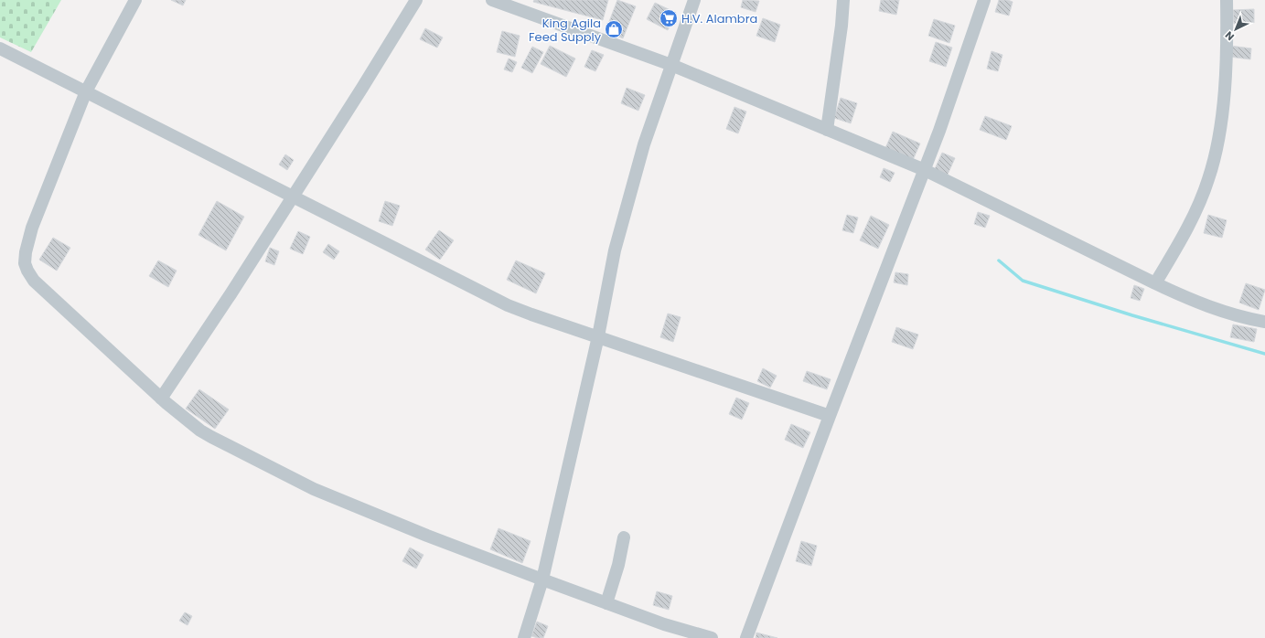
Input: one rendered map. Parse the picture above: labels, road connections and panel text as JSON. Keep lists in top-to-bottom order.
{
  "places": {
    "supermarket": ["H.V. Alambra"],
    "shop": ["King Agila Feed Supply"]
  },
  "north": "bottom left"
}
